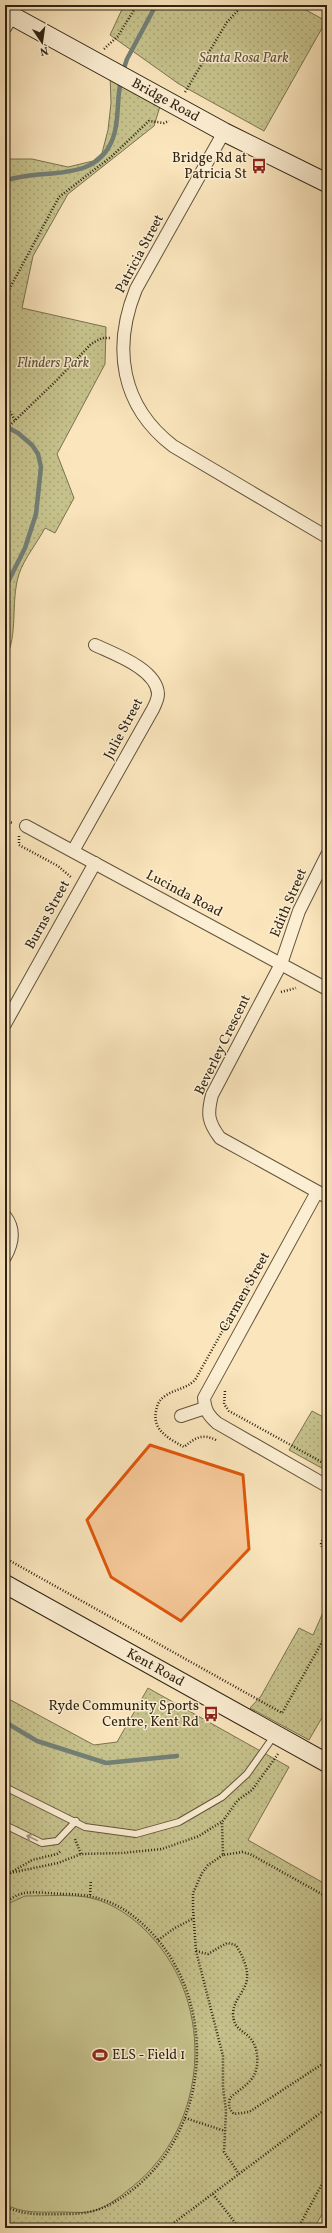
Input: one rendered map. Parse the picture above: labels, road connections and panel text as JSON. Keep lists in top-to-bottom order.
{
  "streets": {
    "street": [
      "Bridge Road",
      "Patricia Street",
      "Julie Street",
      "Lucinda Road",
      "Edith Street",
      "Burns Street",
      "Beverley Crescent",
      "Carmen Street",
      "Kent Road"
    ]
  },
  "crossings": [
    ["Bridge Road", "Patricia Street"],
    ["Julie Street", "Lucinda Road"],
    ["Lucinda Road", "Edith Street"],
    ["Lucinda Road", "Burns Street"],
    ["Lucinda Road", "Beverley Crescent"],
    ["Edith Street", "Beverley Crescent"],
    ["Beverley Crescent", "Carmen Street"]
  ],
  "parks": ["Santa Rosa Park", "Flinders Park"],
  "places": {
    "bus stop": ["Bridge Rd at Patricia St", "Ryde Community Sports Centre, Kent Rd"],
    "sports": ["ELS - Field 1"]
  },
  "north": "bottom"
}
